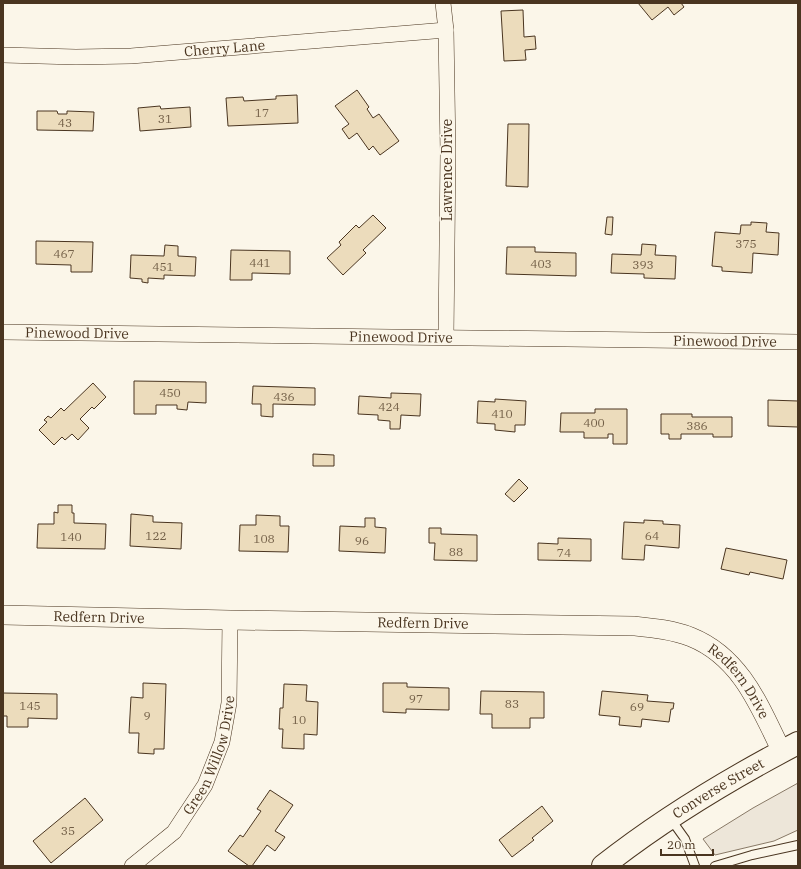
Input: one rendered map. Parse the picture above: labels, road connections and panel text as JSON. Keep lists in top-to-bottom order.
{
  "streets": {
    "main road": ["Converse Street"],
    "street": [
      "Cherry Lane",
      "Lawrence Drive",
      "Pinewood Drive",
      "Redfern Drive",
      "Green Willow Drive"
    ]
  },
  "crossings": [
    ["Cherry Lane", "Lawrence Drive"],
    ["Lawrence Drive", "Pinewood Drive"],
    ["Redfern Drive", "Green Willow Drive"],
    ["Redfern Drive", "Converse Street"]
  ],
  "house_numbers": [
    "17",
    "31",
    "43",
    "375",
    "467",
    "441",
    "403",
    "393",
    "451",
    "450",
    "436",
    "424",
    "410",
    "400",
    "386",
    "122",
    "64",
    "140",
    "108",
    "96",
    "88",
    "74",
    "97",
    "83",
    "145",
    "69",
    "9",
    "10",
    "35"
  ],
  "scale_bar": "20 m"
}
